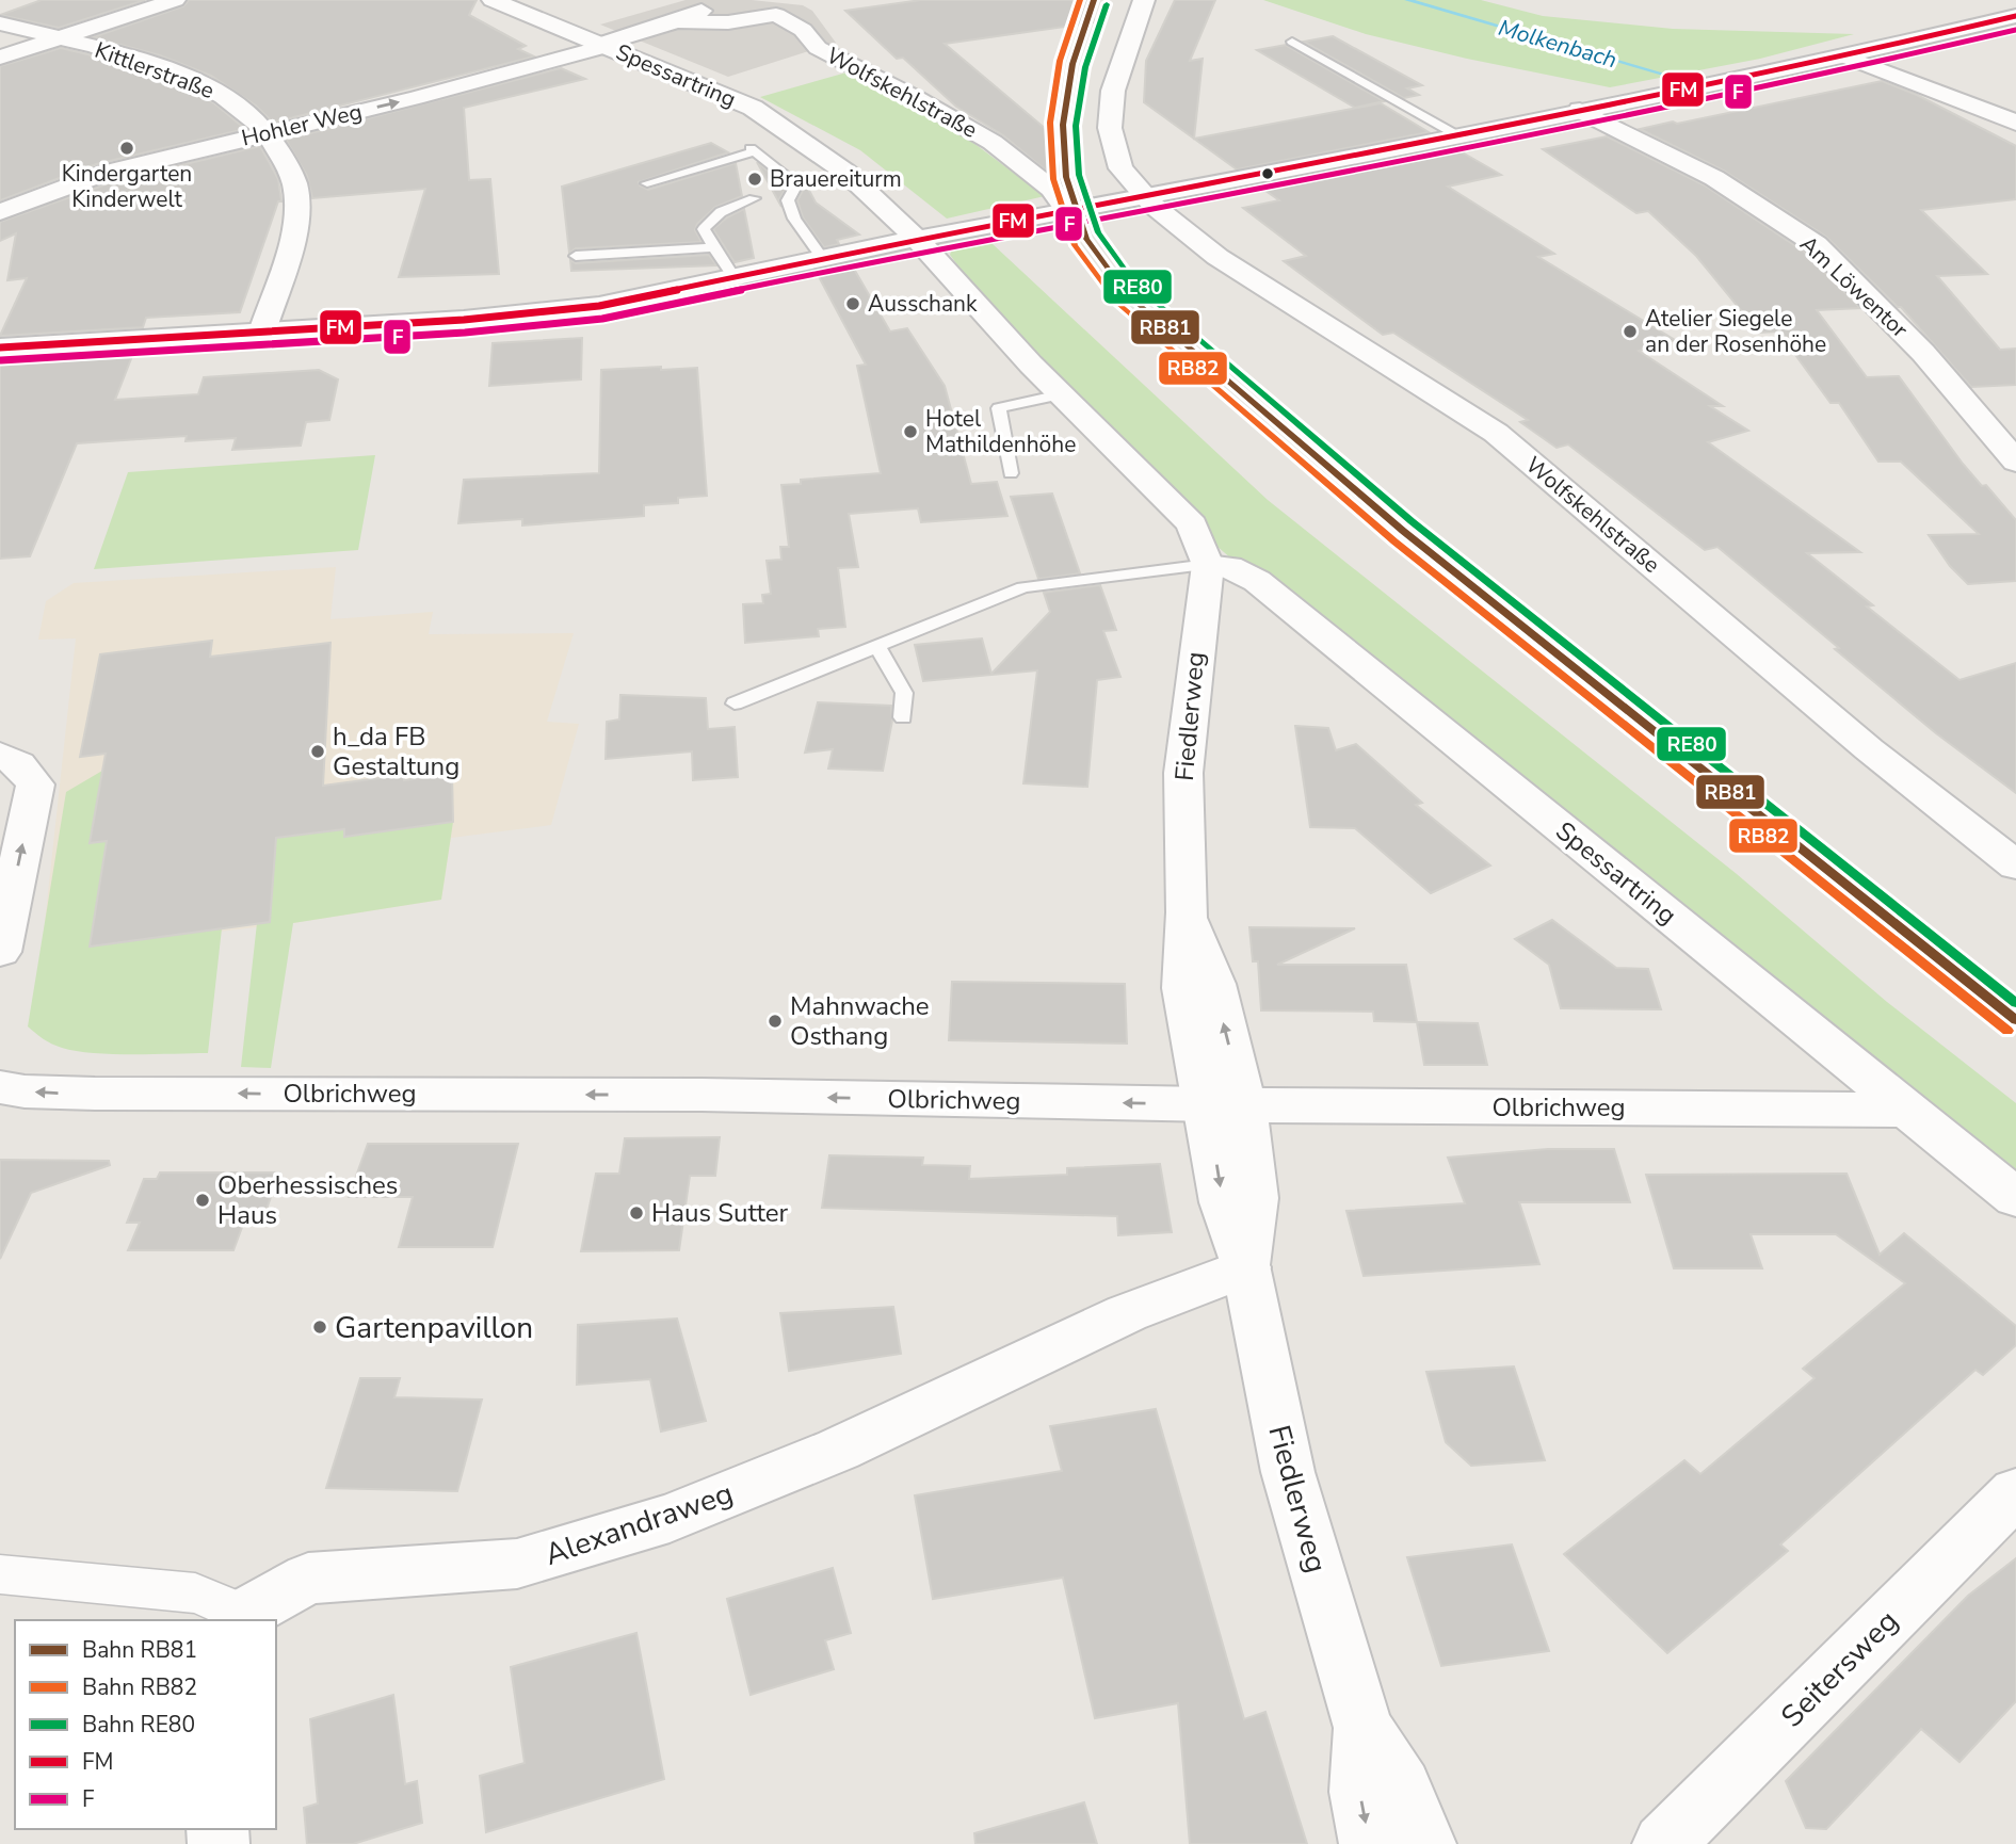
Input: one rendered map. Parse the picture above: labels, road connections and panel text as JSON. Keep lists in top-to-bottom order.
{
  "streets": {
    "street": [
      "Kittlerstraße",
      "Spessartring",
      "Wolfskehlstraße",
      "Hohler Weg",
      "Am Löwentor",
      "Fiedlerweg",
      "Olbrichweg",
      "Alexandraweg",
      "Seitersweg"
    ]
  },
  "crossings": [
    ["Kittlerstraße", "Hohler Weg"],
    ["Spessartring", "Hohler Weg"],
    ["Spessartring", "Fiedlerweg"],
    ["Spessartring", "Olbrichweg"],
    ["Wolfskehlstraße", "Hohler Weg"],
    ["Fiedlerweg", "Olbrichweg"],
    ["Fiedlerweg", "Alexandraweg"]
  ],
  "one_way": ["Olbrichweg"],
  "water": ["Molkenbach"],
  "places": [
    "Kindergarten Kinderwelt",
    "Brauereiturm",
    "Ausschank",
    "Atelier Siegele an der Rosenhöhe",
    "Hotel Mathildenhöhe",
    "h_da FB Gestaltung",
    "Mahnwache Osthang",
    "Oberhessisches Haus",
    "Haus Sutter",
    "Gartenpavillon"
  ],
  "lines": [
    "rail line RB81",
    "rail line RB82",
    "rail line RE80",
    "transit line FM",
    "transit line F"
  ],
  "legend": [
    "Bahn RB81",
    "Bahn RB82",
    "Bahn RE80",
    "FM",
    "F"
  ]
}
